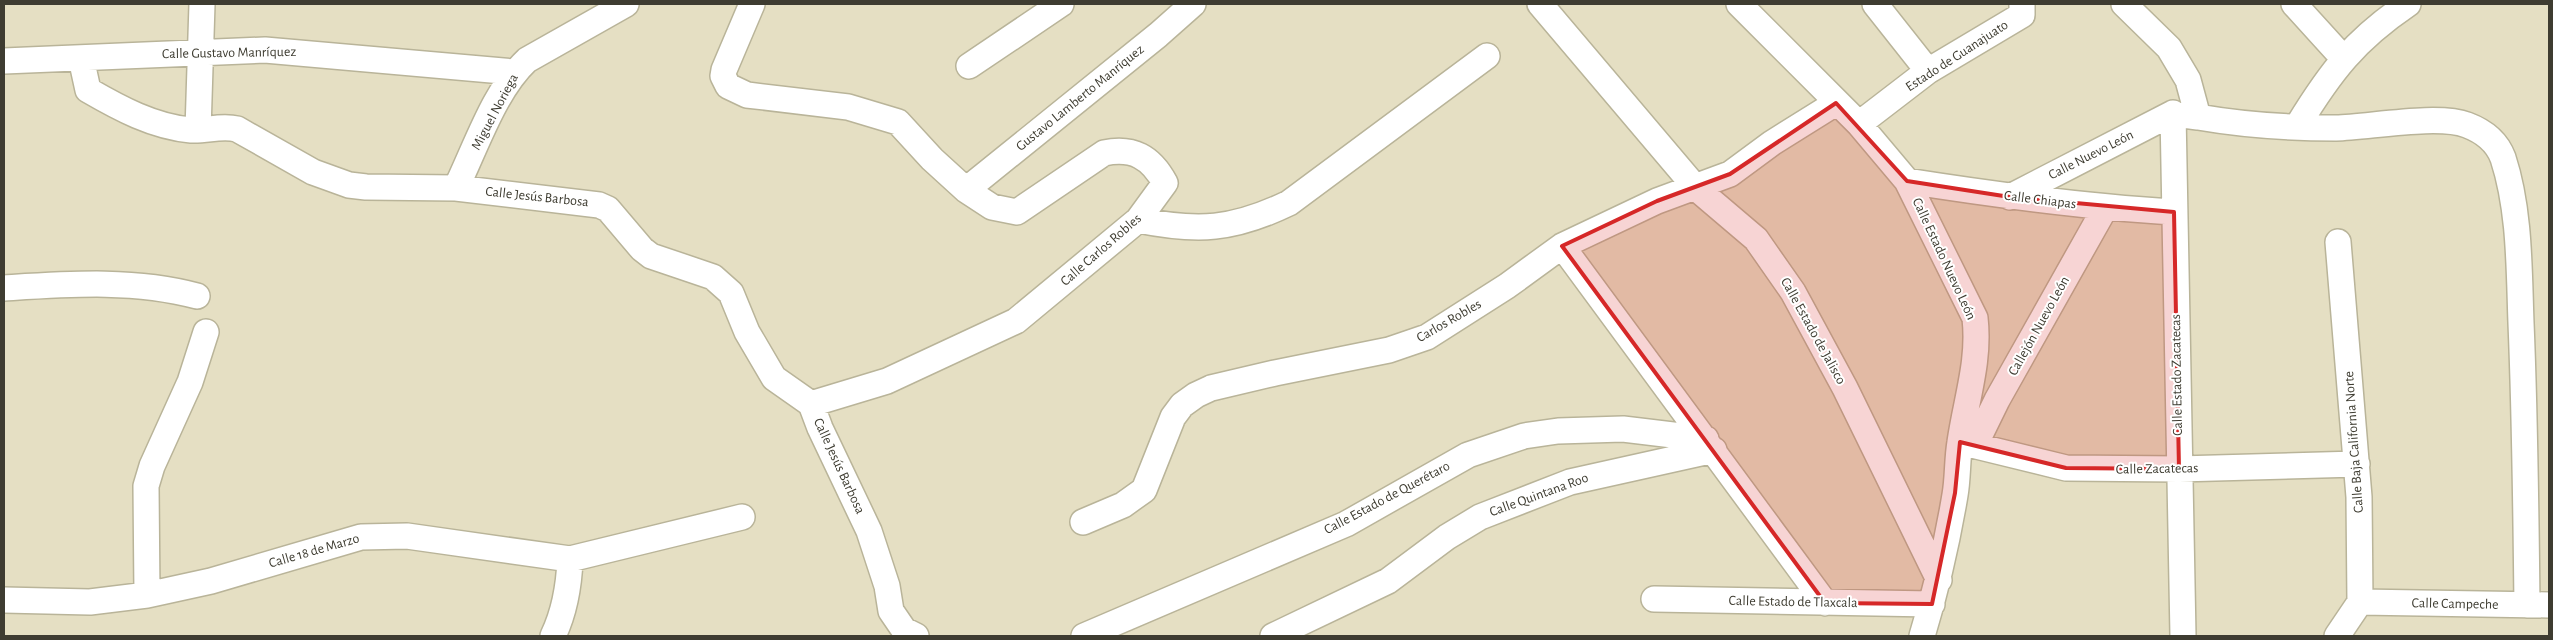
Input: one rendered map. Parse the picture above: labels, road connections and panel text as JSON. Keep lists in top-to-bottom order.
{
  "streets": {
    "street": [
      "Calle Gustavo Manríquez",
      "Estado de Guanajuato",
      "Gustavo Lamberto Manríquez",
      "Miguel Noriega",
      "Calle Nuevo León",
      "Calle Jesús Barbosa",
      "Calle Chiapas",
      "Calle Carlos Robles",
      "Calle Estado Nuevo León",
      "Carlos Robles",
      "Callejón Nuevo León",
      "Calle Estado de Jalisco",
      "Calle Estado Zacatecas",
      "Calle Baja California Norte",
      "Calle Zacatecas",
      "Calle Quintana Roo",
      "Calle Estado de Querétaro",
      "Calle 18 de Marzo",
      "Calle Estado de Tlaxcala",
      "Calle Campeche"
    ]
  },
  "crossings": [
    ["Calle Gustavo Manríquez", "Miguel Noriega"],
    ["Calle Gustavo Manríquez", "Calle Jesús Barbosa"],
    ["Estado de Guanajuato", "Calle Estado Nuevo León"],
    ["Gustavo Lamberto Manríquez", "Calle Carlos Robles"],
    ["Miguel Noriega", "Calle Jesús Barbosa"],
    ["Calle Nuevo León", "Calle Chiapas"],
    ["Calle Nuevo León", "Calle Estado Zacatecas"],
    ["Calle Jesús Barbosa", "Calle Carlos Robles"],
    ["Calle Chiapas", "Calle Estado Nuevo León"],
    ["Calle Chiapas", "Callejón Nuevo León"],
    ["Calle Chiapas", "Calle Estado Zacatecas"],
    ["Calle Estado Nuevo León", "Carlos Robles"],
    ["Calle Estado Nuevo León", "Callejón Nuevo León"],
    ["Calle Estado Nuevo León", "Calle Estado de Jalisco"],
    ["Calle Estado Nuevo León", "Calle Zacatecas"],
    ["Calle Estado Nuevo León", "Calle Estado de Tlaxcala"],
    ["Carlos Robles", "Calle Estado de Jalisco"],
    ["Callejón Nuevo León", "Calle Zacatecas"],
    ["Calle Estado de Jalisco", "Calle Estado de Tlaxcala"],
    ["Calle Estado Zacatecas", "Calle Zacatecas"],
    ["Calle Baja California Norte", "Calle Zacatecas"],
    ["Calle Baja California Norte", "Calle Campeche"],
    ["Calle Quintana Roo", "Calle Estado de Querétaro"]
  ]
}
